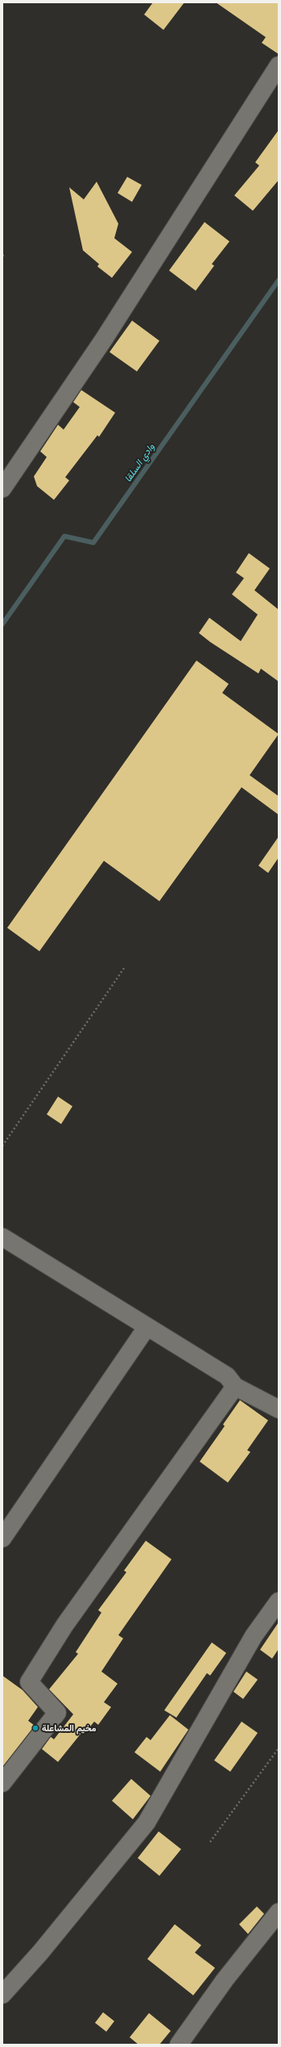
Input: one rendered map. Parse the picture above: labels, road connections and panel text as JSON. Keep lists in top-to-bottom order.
{
  "water": ["وادي السلقا"],
  "places": ["مخيم المشاعلة"]
}
